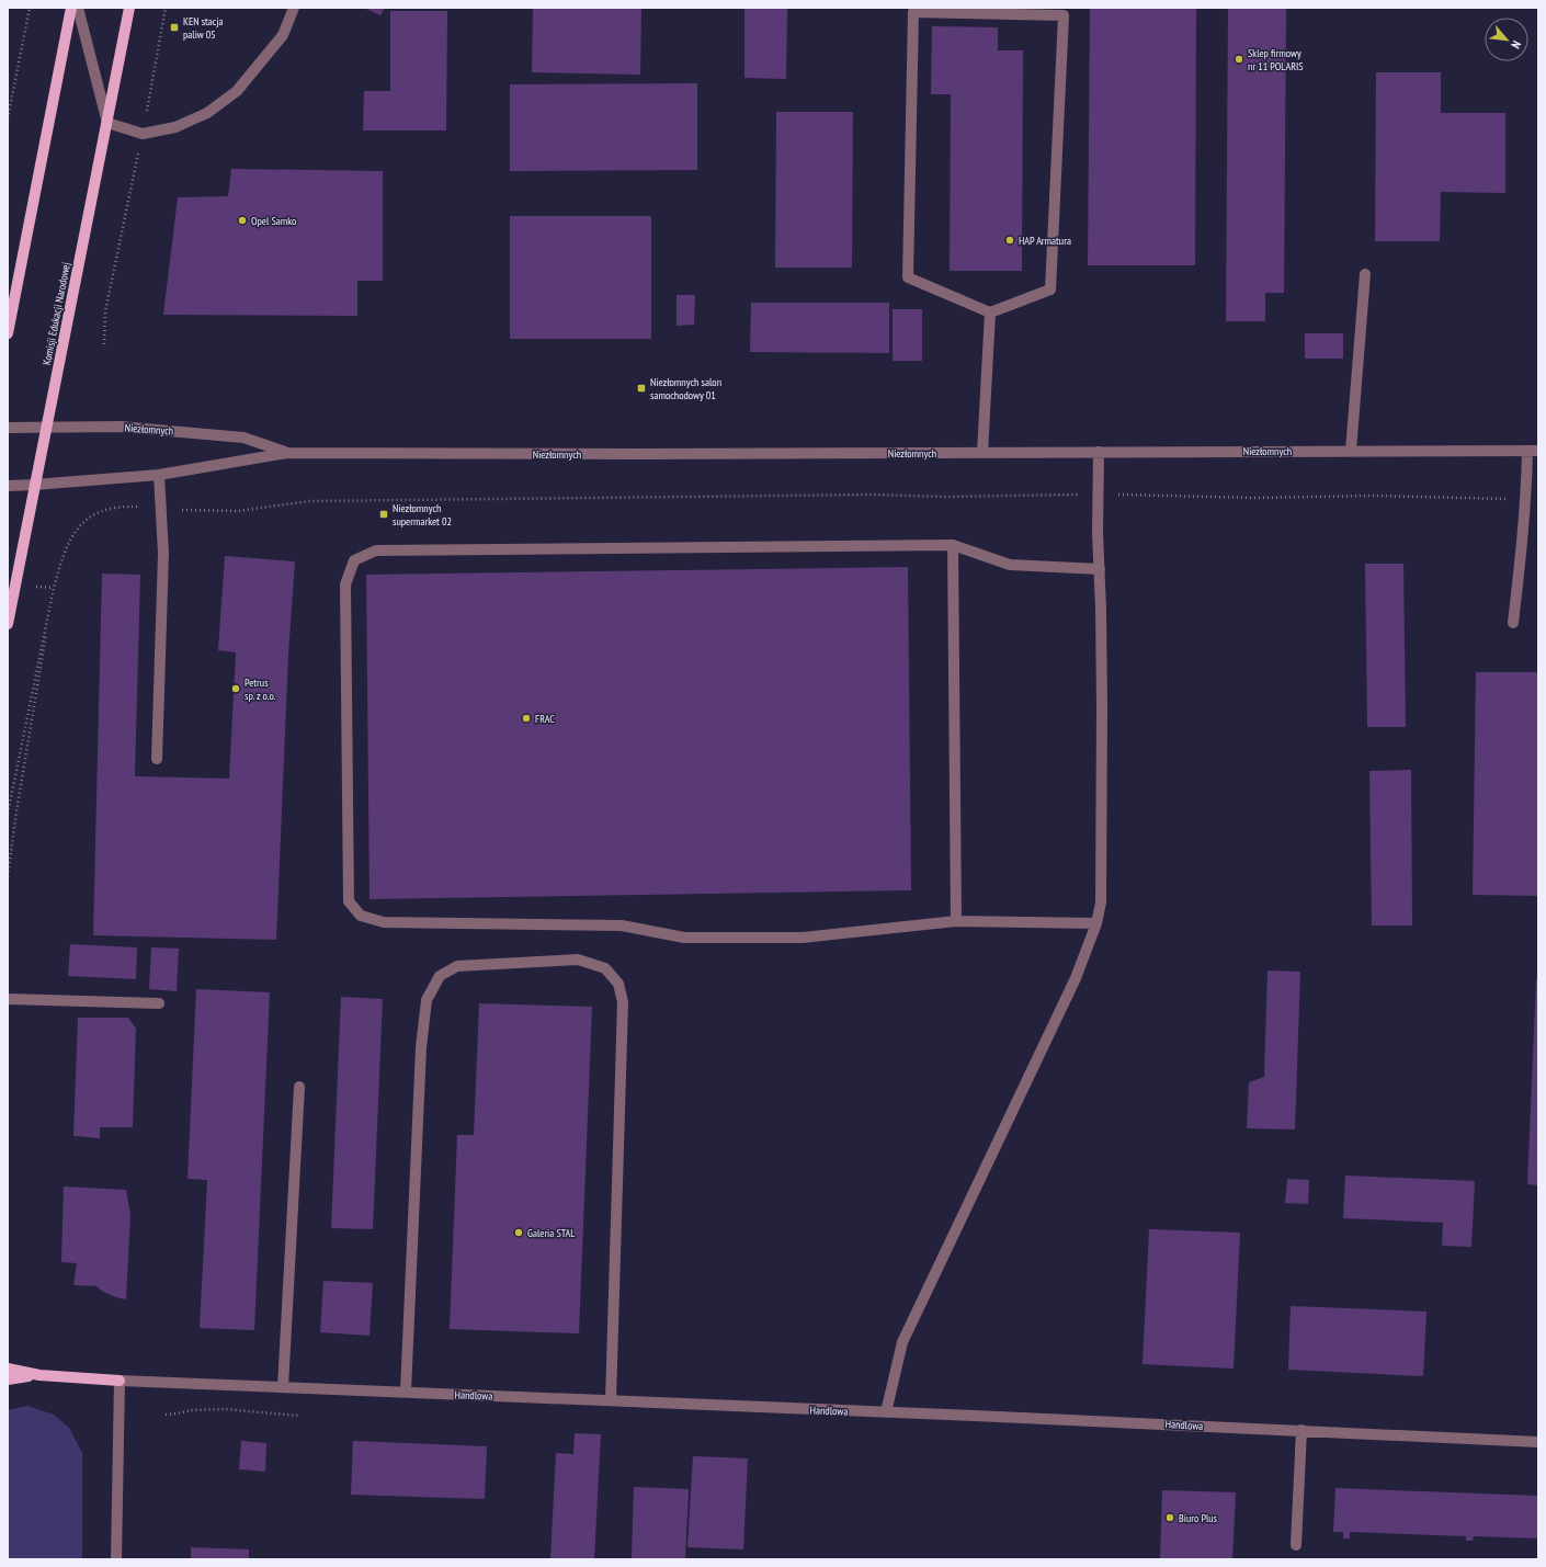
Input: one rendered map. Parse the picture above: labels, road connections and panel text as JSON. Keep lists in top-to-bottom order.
{
  "streets": {
    "main road": ["Komisji Edukacji Narodowej"],
    "street": ["Niezłomnych", "Handlowa"]
  },
  "crossings": [
    ["Komisji Edukacji Narodowej", "Niezłomnych"]
  ],
  "places": {
    "transit": ["KEN stacja paliw 05", "Niezłomnych salon samochodowy 01", "Niezłomnych supermarket 02"],
    "other": [
      "Sklep firmowy nr 11 POLARIS",
      "Opel Samko",
      "HAP Armatura",
      "Petrus sp. z o.o.",
      "FRAC",
      "Galeria STAL",
      "Biuro Plus"
    ]
  },
  "north": "bottom right"
}
